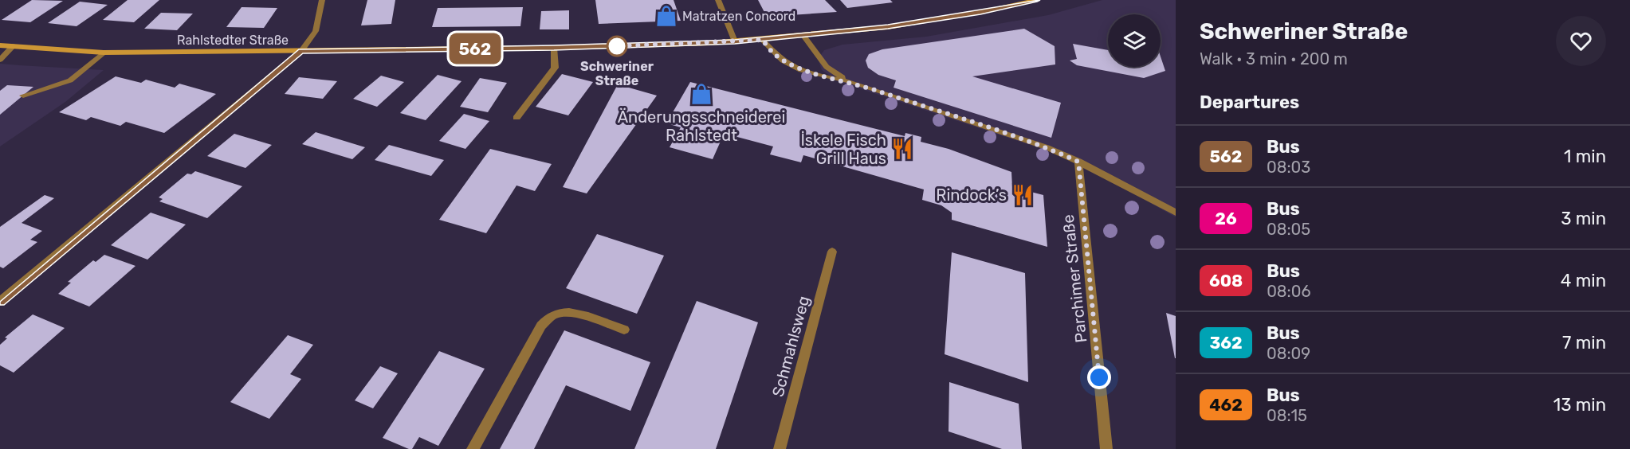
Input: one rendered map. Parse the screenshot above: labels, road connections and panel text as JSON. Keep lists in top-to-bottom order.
{
  "streets": {
    "main road": ["Rahlstedter Straße"],
    "street": ["Parchimer Straße", "Schmahlsweg"]
  },
  "places": {
    "shop": ["Matratzen Concord", "Änderungsschneiderei Rahlstedt"],
    "other": ["Schweriner Straße"],
    "restaurant": ["İskele Fisch Grill Haus", "Rindock’s"]
  },
  "lines": ["bus line 562"],
  "page": {
    "on_map": "562",
    "heading": [
      ["Schweriner Straße", "Walk · 3 min · 200 m"],
      "Departures"
    ],
    "list": [
      {
        "mark": "562",
        "name": "Bus",
        "note": "08:03",
        "value": "1 min"
      },
      {
        "mark": "26",
        "name": "Bus",
        "note": "08:05",
        "value": "3 min"
      },
      {
        "mark": "608",
        "name": "Bus",
        "note": "08:06",
        "value": "4 min"
      },
      {
        "mark": "362",
        "name": "Bus",
        "note": "08:09",
        "value": "7 min"
      },
      {
        "mark": "462",
        "name": "Bus",
        "note": "08:15",
        "value": "13 min"
      }
    ]
  }
}
